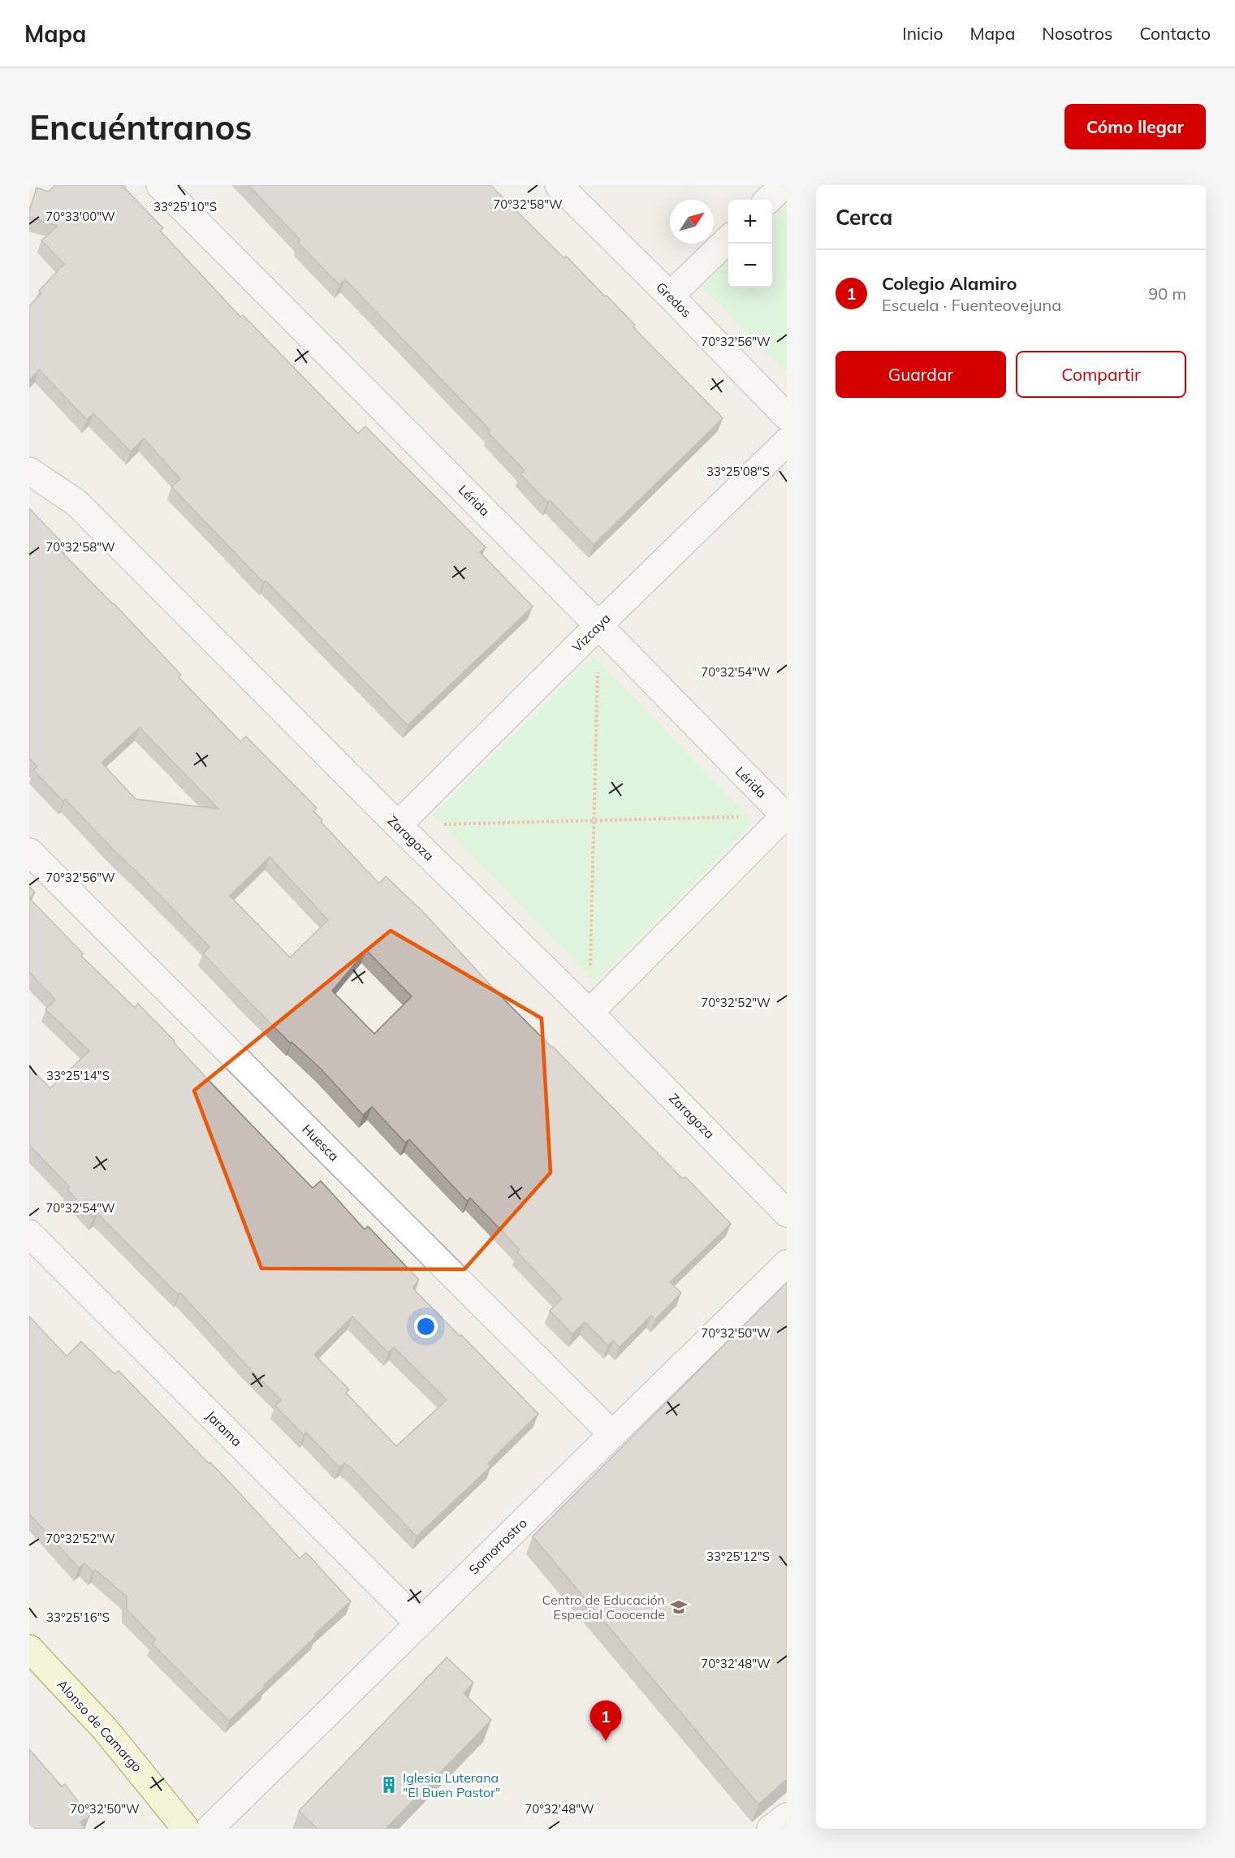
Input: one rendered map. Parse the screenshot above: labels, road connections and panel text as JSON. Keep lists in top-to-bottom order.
{
  "streets": {
    "street": [
      "Gredos",
      "Lérida",
      "Vizcaya",
      "Zaragoza",
      "Huesca",
      "Jarama",
      "Somorrostro",
      "Alonso de Camargo"
    ]
  },
  "crossings": [
    ["Lérida", "Vizcaya"],
    ["Vizcaya", "Zaragoza"],
    ["Huesca", "Somorrostro"],
    ["Jarama", "Somorrostro"]
  ],
  "places": {
    "school or university": ["Centro de Educación Especial Coocende"],
    "building": ["Iglesia Luterana \"El Buen Pastor\""]
  },
  "north": "top right",
  "page": {
    "header": "Mapa",
    "nav": [
      "Inicio",
      "Mapa",
      "Nosotros",
      "Contacto"
    ],
    "buttons": [
      "Cómo llegar",
      ["Guardar", "Compartir"]
    ],
    "title": "Encuéntranos",
    "heading": "Cerca",
    "map_buttons": ["+", "−"],
    "list": [
      {
        "mark": "1",
        "name": "Colegio Alamiro",
        "note": "Escuela · Fuenteovejuna",
        "value": "90 m"
      }
    ],
    "pins": "1"
  },
  "coordinates": [
    "70°32'58\"W",
    "33°25'10\"S",
    "70°33'00\"W",
    "70°32'56\"W",
    "33°25'08\"S",
    "70°32'54\"W",
    "70°32'52\"W",
    "33°25'14\"S",
    "70°32'50\"W",
    "33°25'12\"S",
    "33°25'16\"S",
    "70°32'48\"W"
  ]
}
